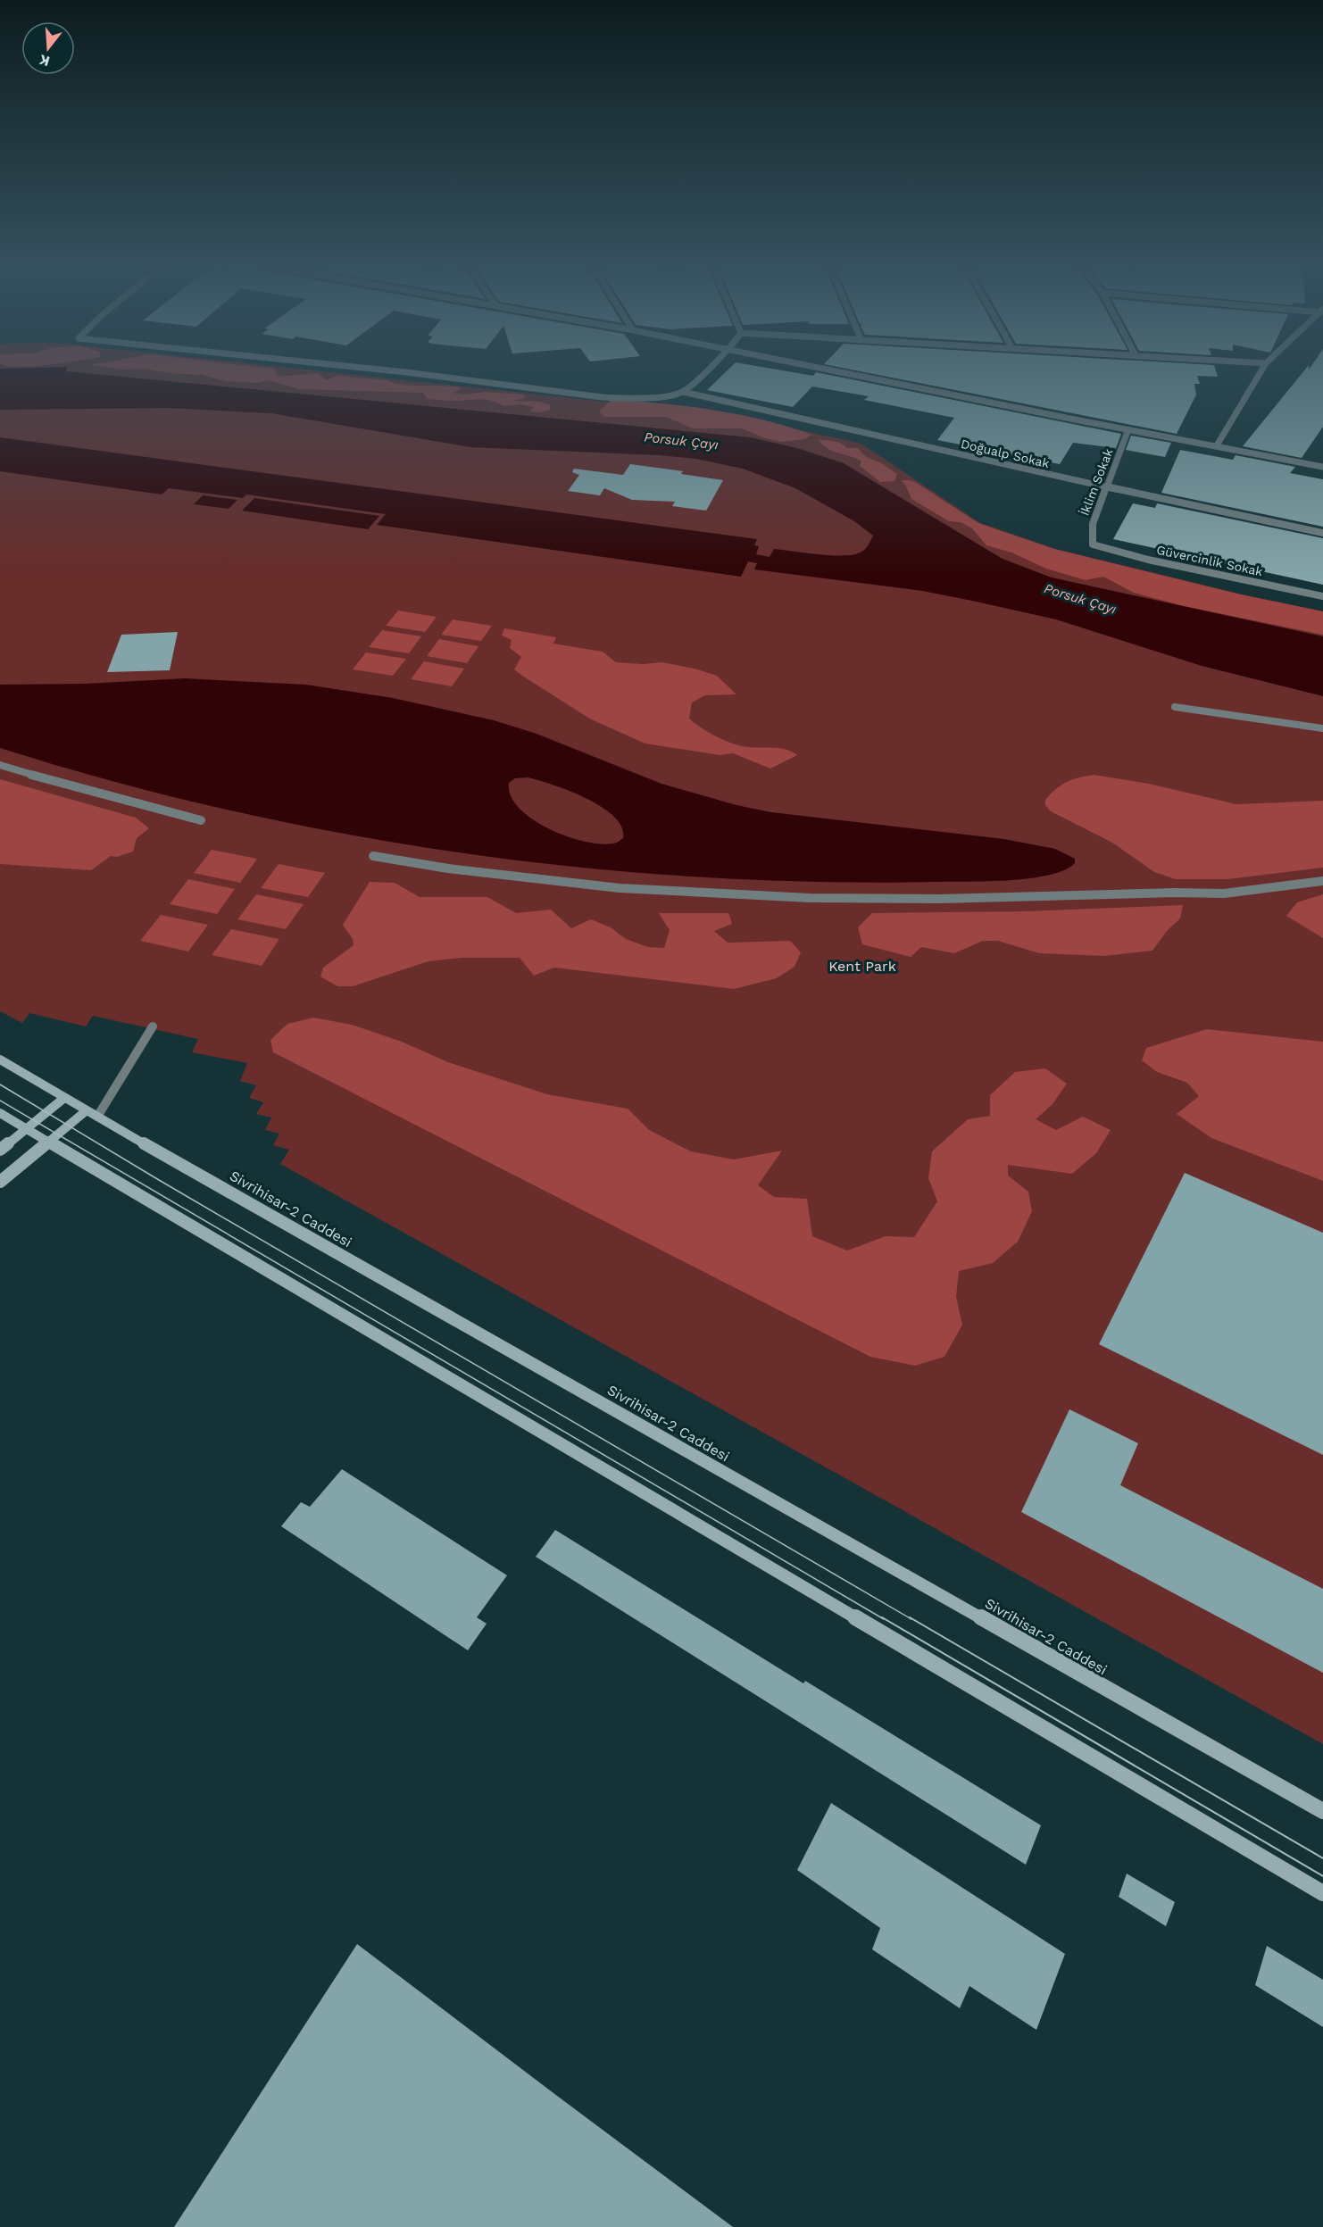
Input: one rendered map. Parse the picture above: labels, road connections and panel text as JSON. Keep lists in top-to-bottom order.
{
  "streets": {
    "main road": ["Sivrihisar-2 Caddesi"],
    "street": ["Doğualp Sokak", "İklim Sokak", "Güvercinlik Sokak"]
  },
  "crossings": [
    ["Doğualp Sokak", "İklim Sokak"],
    ["İklim Sokak", "Güvercinlik Sokak"]
  ],
  "water": ["Porsuk Çayı"],
  "parks": ["Kent Park"],
  "north": "bottom"
}
